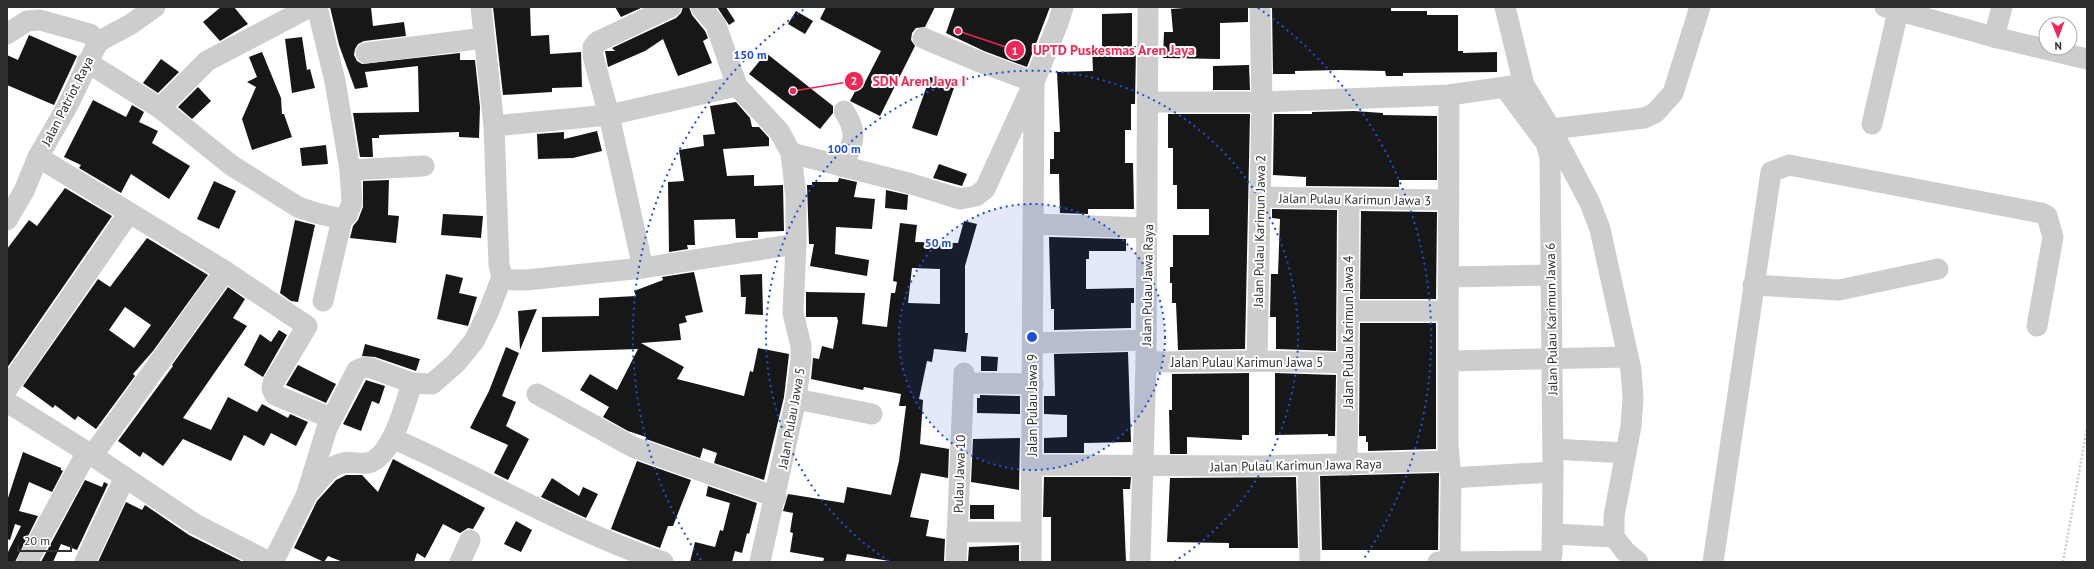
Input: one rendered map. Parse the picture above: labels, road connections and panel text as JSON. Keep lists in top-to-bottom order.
{
  "streets": {
    "street": [
      "Jalan Patriot Raya",
      "Jalan Pulau Karimun Jawa 3",
      "Jalan Pulau Karimun Jawa 2",
      "Jalan Pulau Jawa Raya",
      "Jalan Pulau Karimun Jawa 6",
      "Jalan Pulau Karimun Jawa 4",
      "Jalan Pulau Karimun Jawa 5",
      "Jalan Pulau Jawa 9",
      "Jalan Pulau Jawa 5",
      "Jalan Pulau Karimun Jawa Raya",
      "Pulau Jawa 10"
    ]
  },
  "crossings": [
    ["Jalan Pulau Karimun Jawa 3", "Jalan Pulau Karimun Jawa 2"],
    ["Jalan Pulau Karimun Jawa 3", "Jalan Pulau Karimun Jawa 4"],
    ["Jalan Pulau Karimun Jawa 2", "Jalan Pulau Karimun Jawa 5"],
    ["Jalan Pulau Jawa Raya", "Jalan Pulau Karimun Jawa 5"],
    ["Jalan Pulau Jawa Raya", "Jalan Pulau Karimun Jawa Raya"],
    ["Jalan Pulau Karimun Jawa 6", "Jalan Pulau Karimun Jawa Raya"],
    ["Jalan Pulau Karimun Jawa 4", "Jalan Pulau Karimun Jawa 5"],
    ["Jalan Pulau Karimun Jawa 4", "Jalan Pulau Karimun Jawa Raya"],
    ["Jalan Pulau Jawa 9", "Jalan Pulau Karimun Jawa Raya"],
    ["Jalan Pulau Jawa 9", "Pulau Jawa 10"]
  ],
  "places": ["UPTD Puskesmas Aren Jaya", "SDN Aren Jaya I"],
  "scale_bar": "20 m",
  "north": "bottom",
  "rings": ["150 m", "100 m", "50 m"]
}
